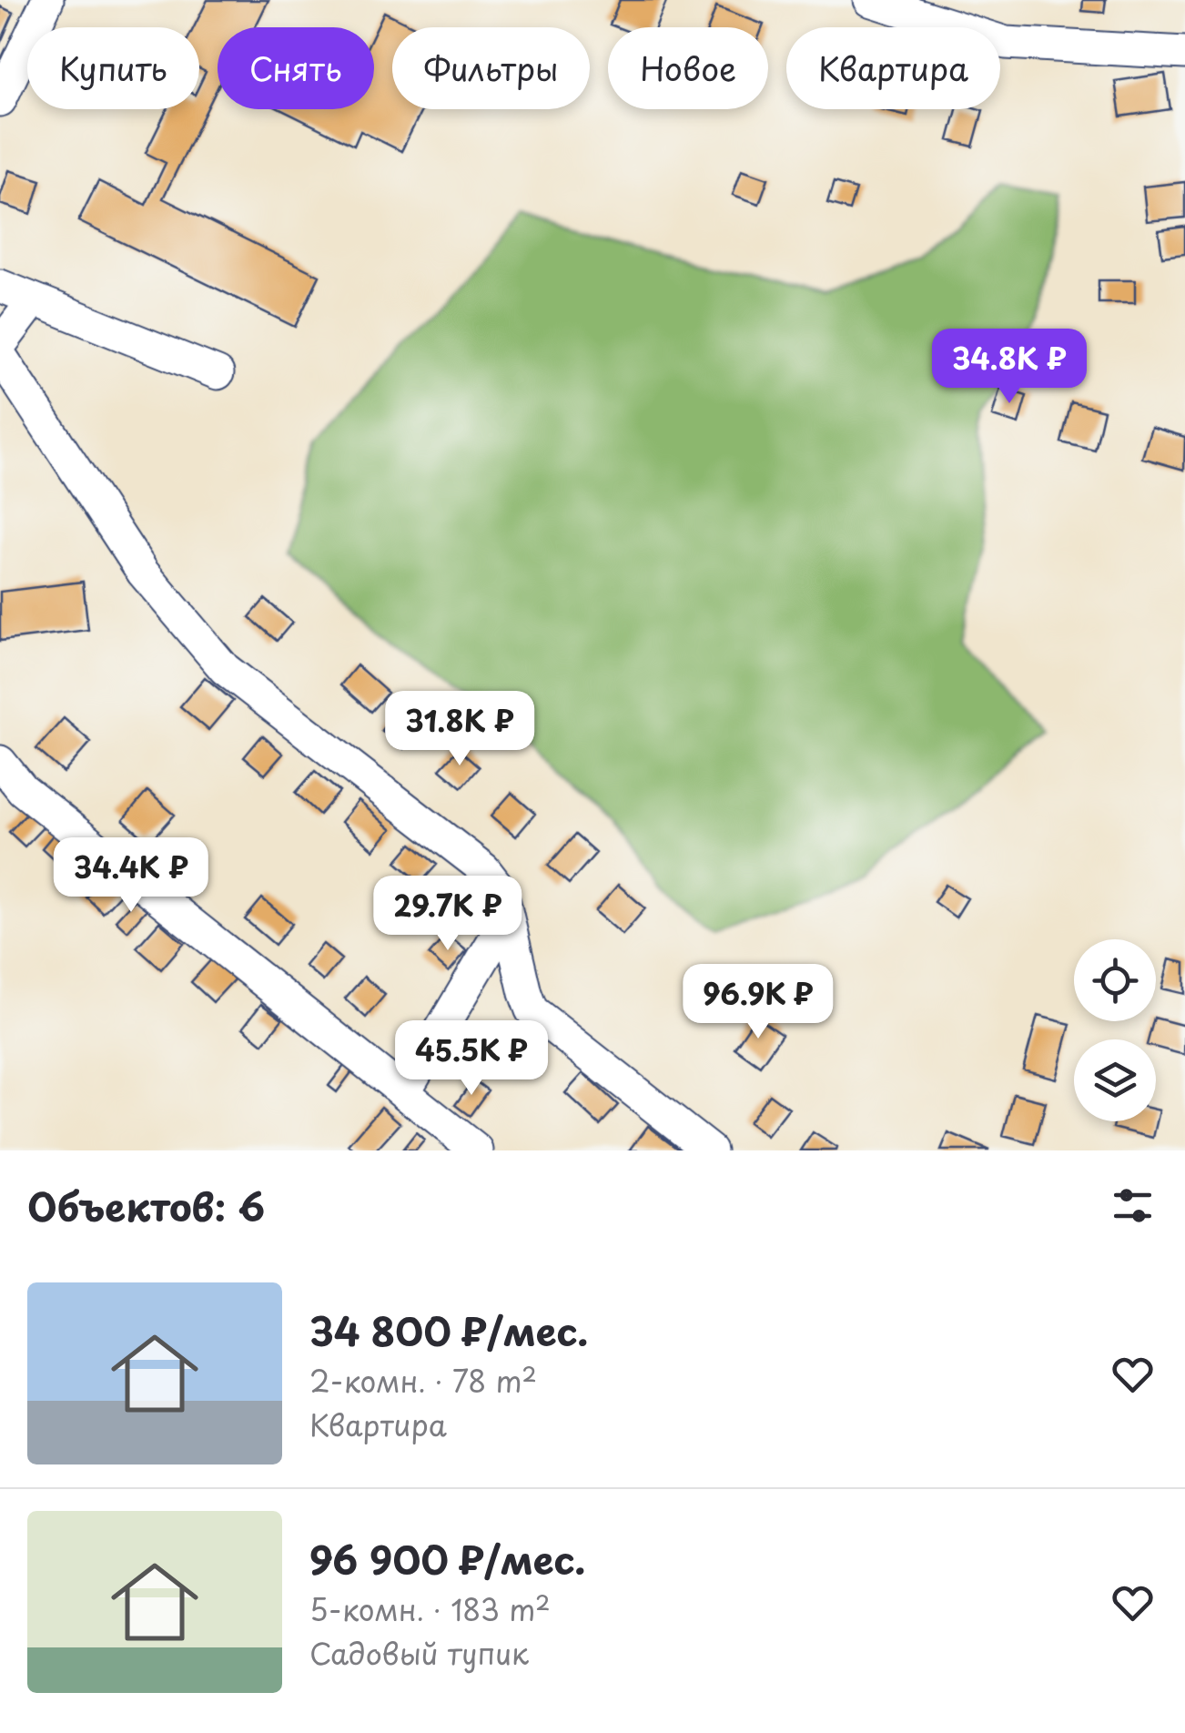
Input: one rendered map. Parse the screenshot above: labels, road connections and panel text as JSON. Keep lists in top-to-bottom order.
{
  "page": {
    "chip": [
      "Купить",
      "Снять",
      "Фильтры",
      "Новое",
      "Квартира"
    ],
    "price": [
      "34.8K ₽",
      "31.8K ₽",
      "34.4K ₽",
      "29.7K ₽",
      "96.9K ₽",
      "45.5K ₽"
    ],
    "heading": "Объектов: 6",
    "list": [
      {
        "name": "34 800 ₽/мес.",
        "note": "2-комн. · 78 m² · Квартира"
      },
      {
        "name": "96 900 ₽/мес.",
        "note": "5-комн. · 183 m² · Садовый тупик"
      }
    ]
  }
}
